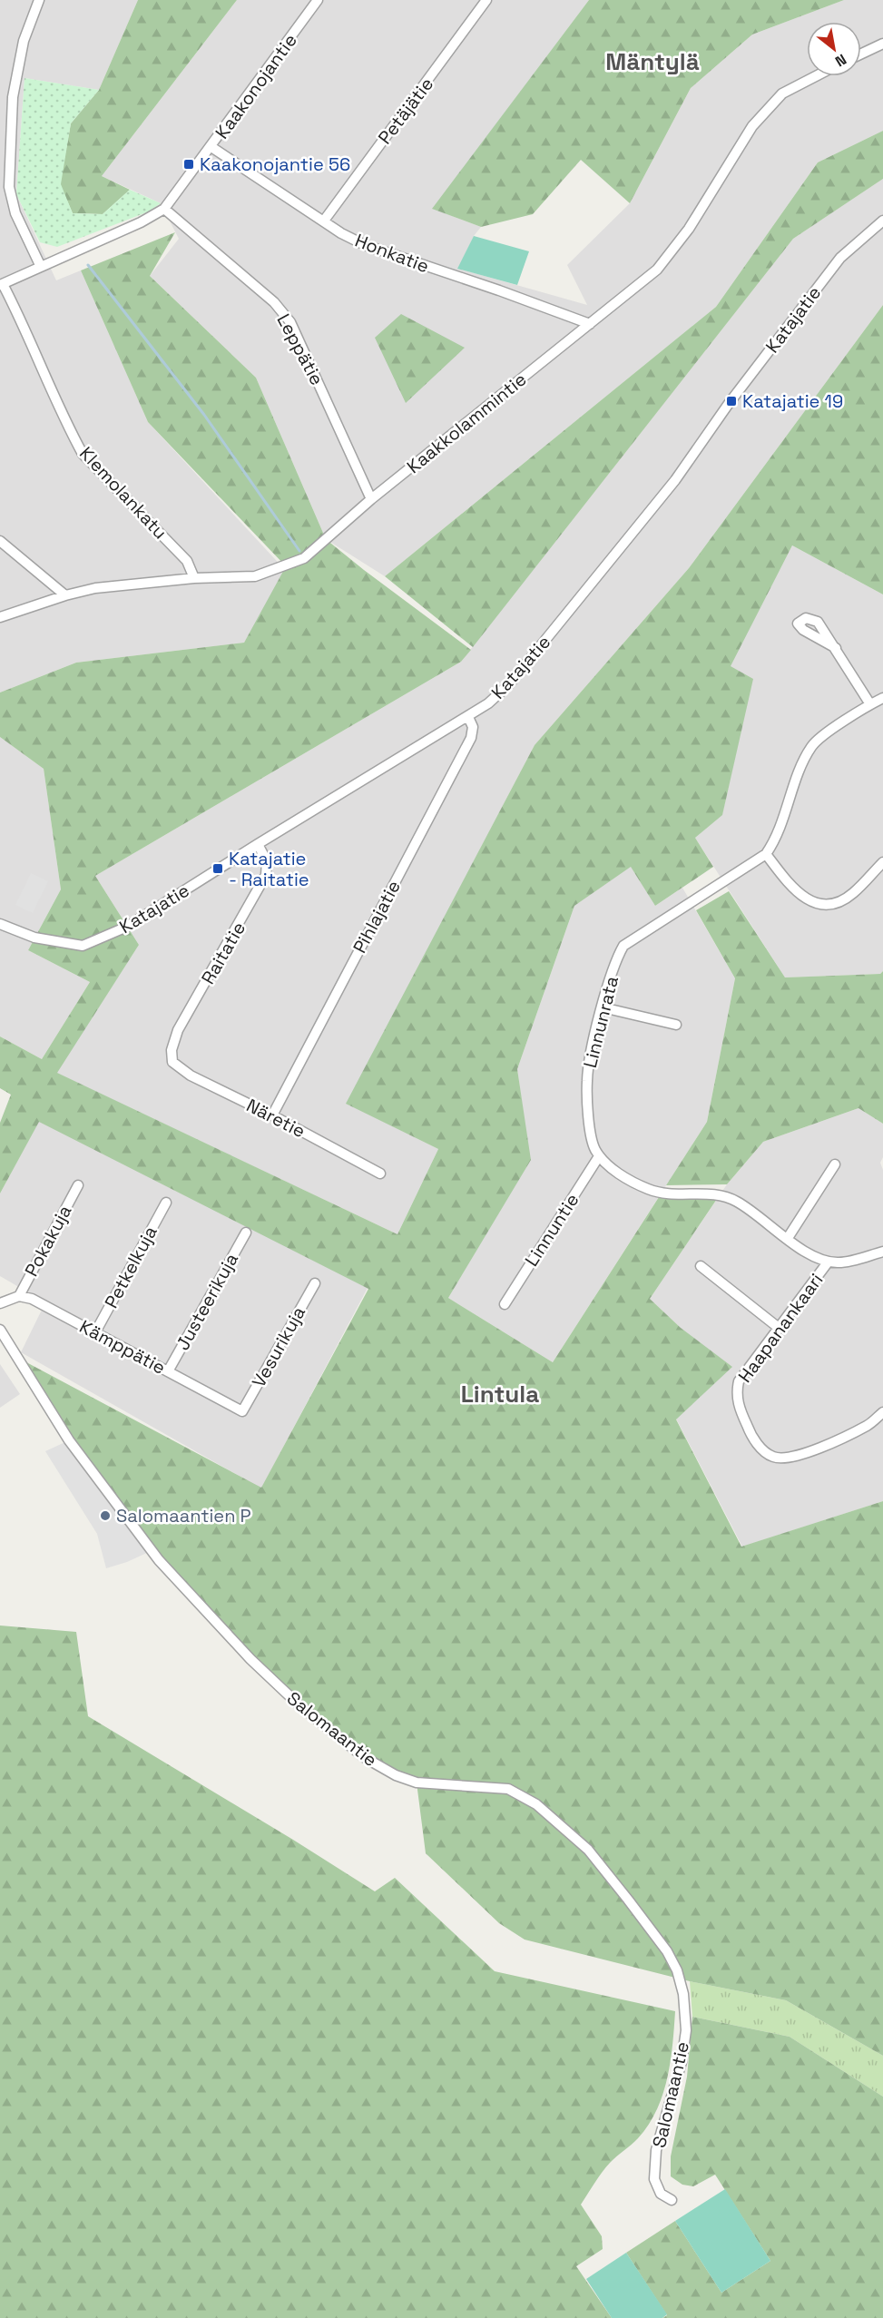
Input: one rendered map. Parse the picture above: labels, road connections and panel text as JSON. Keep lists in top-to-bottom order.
{
  "streets": {
    "street": [
      "Kaakonojantie",
      "Petäjätie",
      "Honkatie",
      "Katajatie",
      "Leppätie",
      "Kaakkolammintie",
      "Klemolankatu",
      "Pihlajatie",
      "Raitatie",
      "Linnunrata",
      "Näretie",
      "Linnuntie",
      "Pokakuja",
      "Petkelkuja",
      "Justeerikuja",
      "Haapanankaari",
      "Kämppätie",
      "Vesurikuja",
      "Salomaantie"
    ]
  },
  "crossings": [
    ["Kaakonojantie", "Honkatie"],
    ["Kaakonojantie", "Leppätie"],
    ["Kaakonojantie", "Klemolankatu"],
    ["Petäjätie", "Honkatie"],
    ["Honkatie", "Kaakkolammintie"],
    ["Katajatie", "Pihlajatie"],
    ["Katajatie", "Raitatie"],
    ["Leppätie", "Kaakkolammintie"],
    ["Kaakkolammintie", "Klemolankatu"],
    ["Pihlajatie", "Näretie"],
    ["Raitatie", "Näretie"],
    ["Linnunrata", "Linnuntie"],
    ["Pokakuja", "Kämppätie"],
    ["Petkelkuja", "Kämppätie"],
    ["Justeerikuja", "Kämppätie"],
    ["Kämppätie", "Vesurikuja"]
  ],
  "districts": ["Mäntylä", "Lintula"],
  "places": {
    "transit": ["Kaakonojantie 56", "Katajatie 19", "Katajatie - Raitatie"],
    "other": ["Salomaantien P"]
  },
  "north": "bottom right"
}
